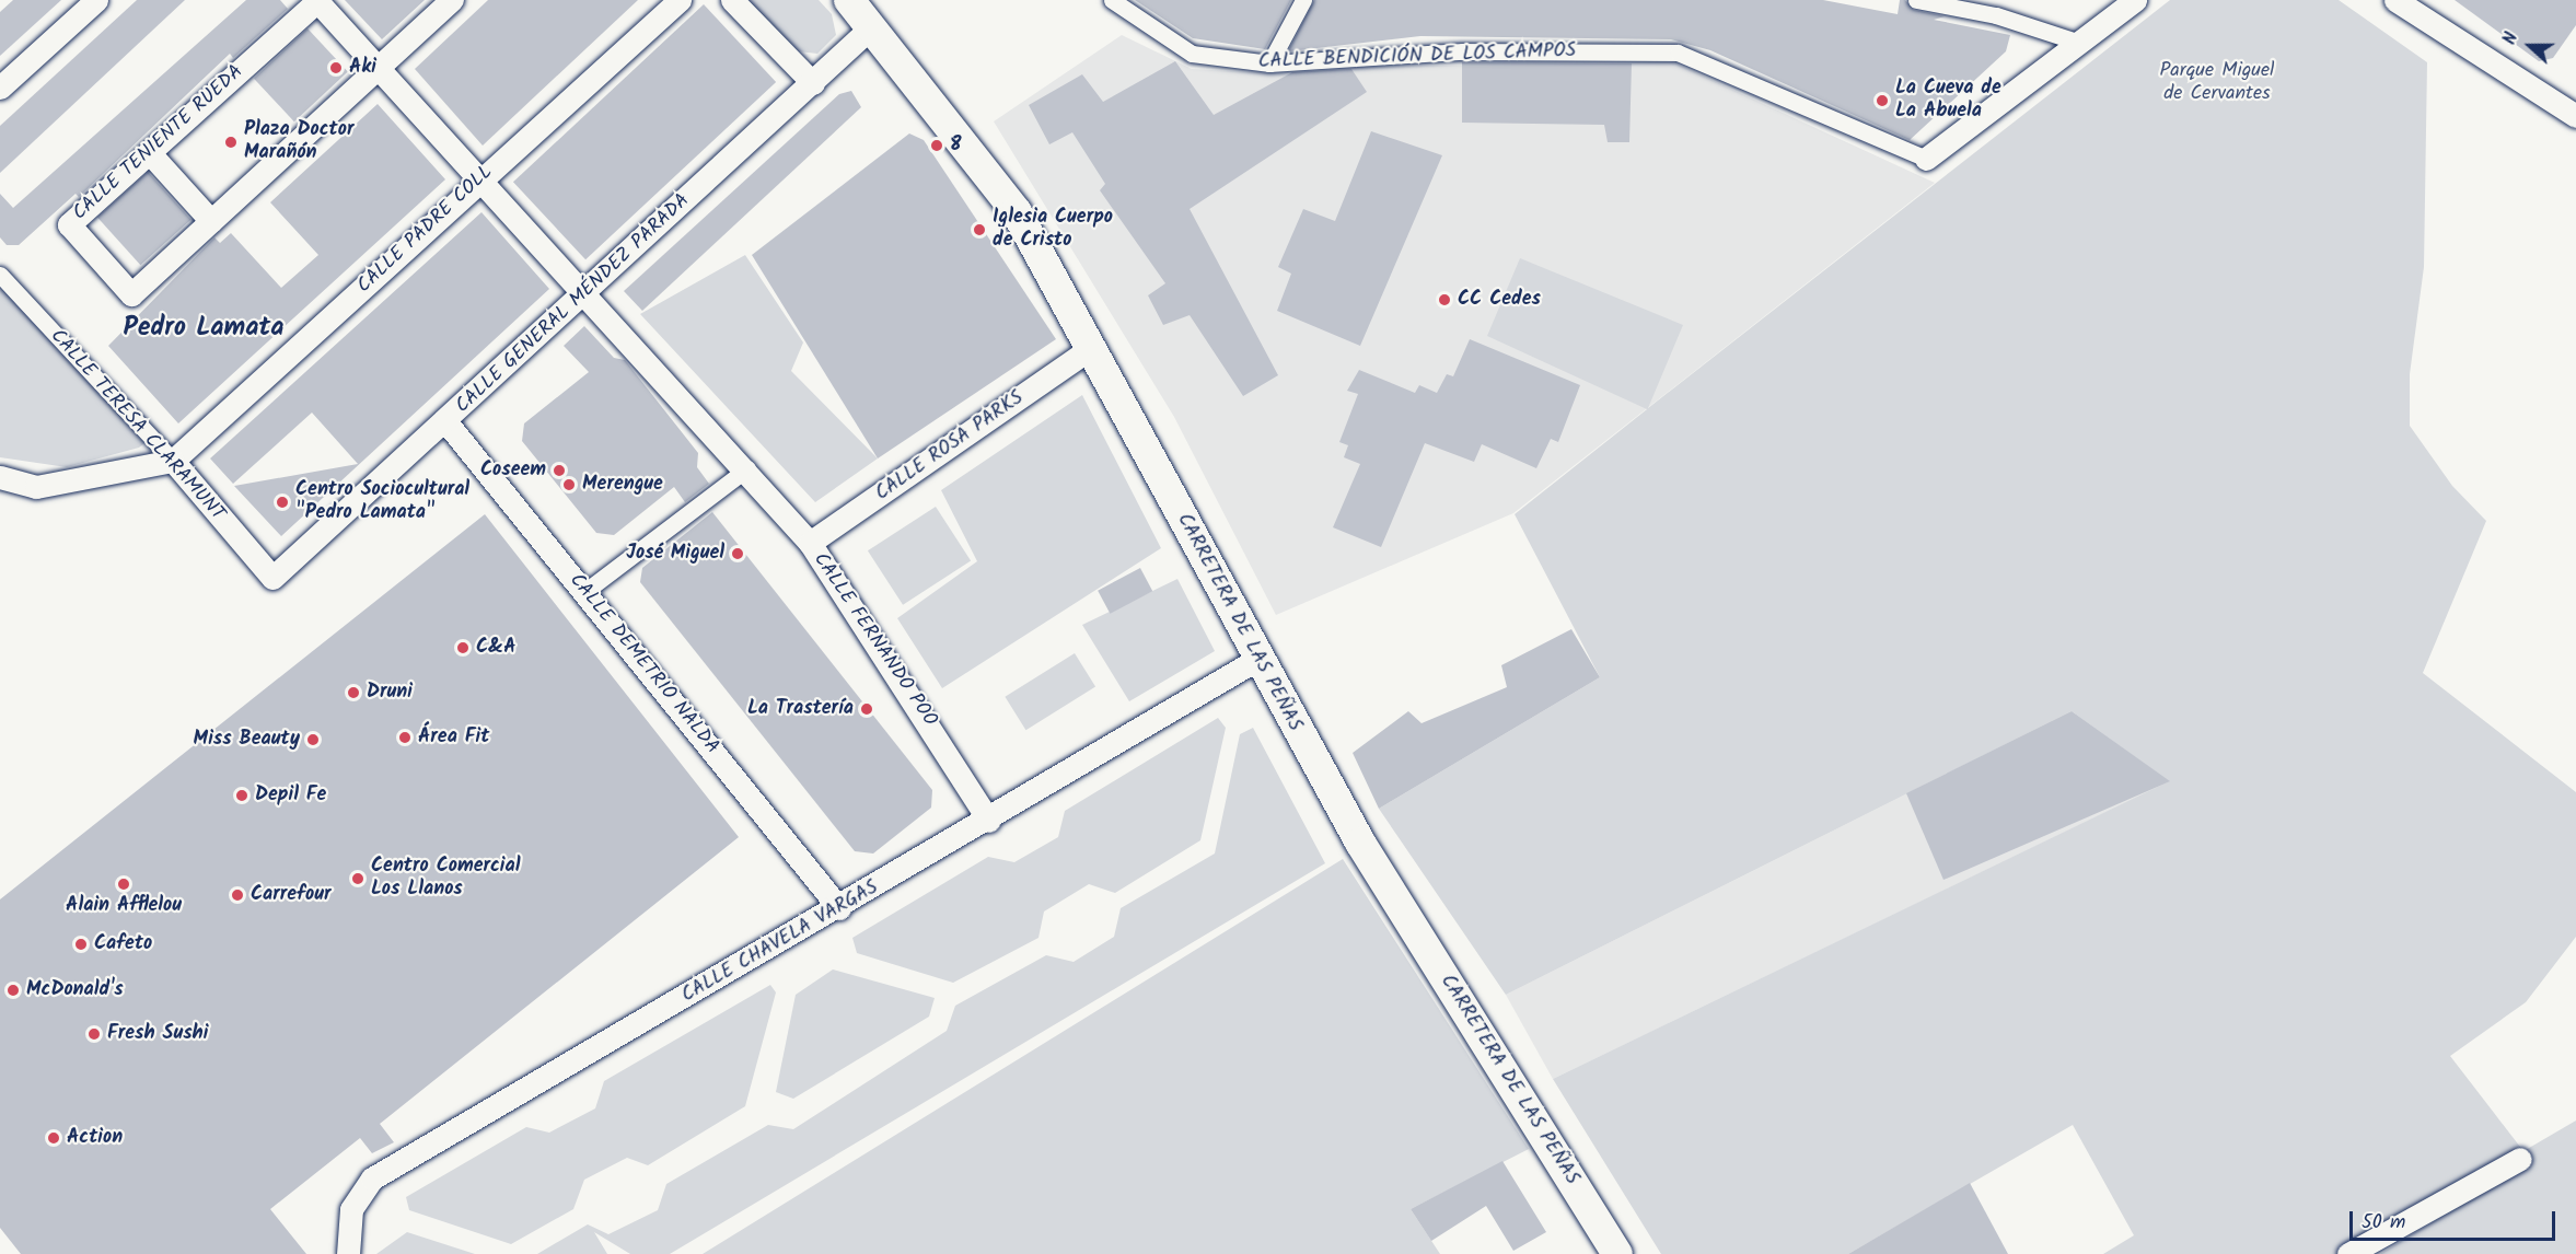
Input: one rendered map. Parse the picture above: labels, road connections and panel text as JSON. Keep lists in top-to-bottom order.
{
  "streets": {
    "main road": ["CARRETERA DE LAS PEÑAS"],
    "street": [
      "CALLE BENDICIÓN DE LOS CAMPOS",
      "CALLE TENIENTE RUEDA",
      "CALLE PADRE COLL",
      "CALLE GENERAL MÉNDEZ PARADA",
      "CALLE TERESA CLARAMUNT",
      "CALLE ROSA PARKS",
      "CALLE FERNANDO POO",
      "CALLE DEMETRIO NALDA",
      "CALLE CHAVELA VARGAS"
    ]
  },
  "crossings": [
    ["CALLE TENIENTE RUEDA", "CALLE FERNANDO POO"],
    ["CALLE PADRE COLL", "CALLE TERESA CLARAMUNT"],
    ["CALLE PADRE COLL", "CALLE FERNANDO POO"],
    ["CALLE GENERAL MÉNDEZ PARADA", "CALLE TERESA CLARAMUNT"],
    ["CALLE GENERAL MÉNDEZ PARADA", "CARRETERA DE LAS PEÑAS"],
    ["CALLE GENERAL MÉNDEZ PARADA", "CALLE FERNANDO POO"],
    ["CALLE GENERAL MÉNDEZ PARADA", "CALLE DEMETRIO NALDA"],
    ["CALLE ROSA PARKS", "CARRETERA DE LAS PEÑAS"],
    ["CALLE ROSA PARKS", "CALLE FERNANDO POO"],
    ["CARRETERA DE LAS PEÑAS", "CALLE CHAVELA VARGAS"],
    ["CALLE FERNANDO POO", "CALLE CHAVELA VARGAS"],
    ["CALLE DEMETRIO NALDA", "CALLE CHAVELA VARGAS"]
  ],
  "districts": ["Pedro Lamata"],
  "parks": ["Parque Miguel de Cervantes"],
  "places": [
    "Aki",
    "La Cueva de La Abuela",
    "Plaza Doctor Marañón",
    "8",
    "Iglesia Cuerpo de Cristo",
    "CC Cedes",
    "Coseem",
    "Merengue",
    "Centro Sociocultural \"Pedro Lamata\"",
    "José Miguel",
    "C&A",
    "Druni",
    "La Trastería",
    "Área Fit",
    "Miss Beauty",
    "Depil Fe",
    "Centro Comercial Los Llanos",
    "Alain Afflelou",
    "Carrefour",
    "Cafeto",
    "McDonald's",
    "Fresh Sushi",
    "Action"
  ],
  "scale_bar": "50 m",
  "north": "left"
}
